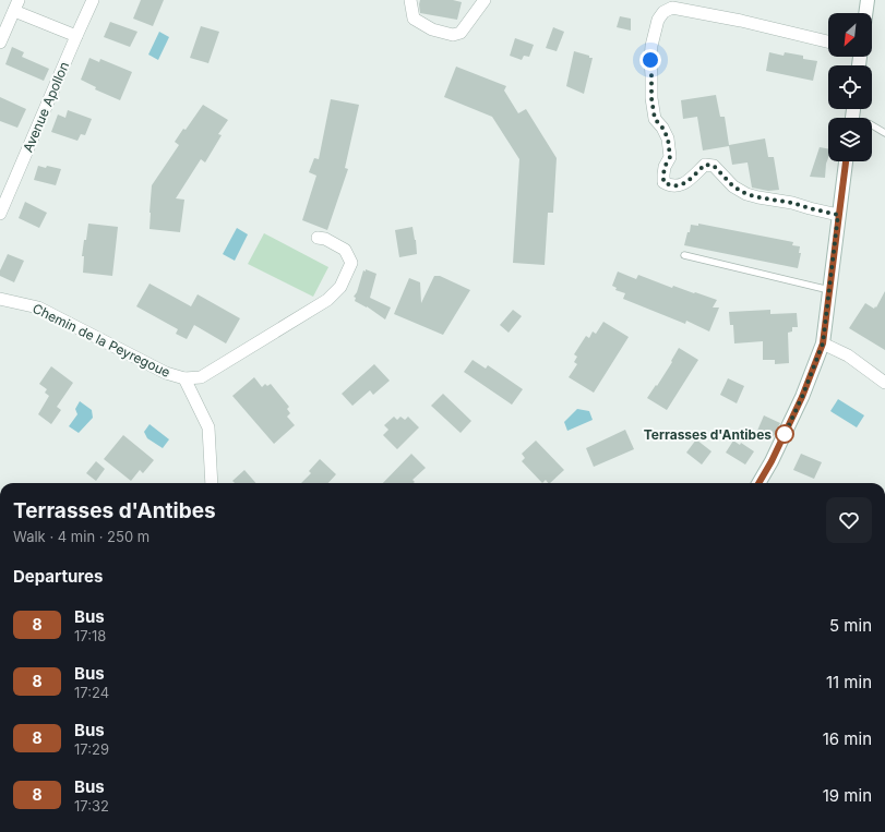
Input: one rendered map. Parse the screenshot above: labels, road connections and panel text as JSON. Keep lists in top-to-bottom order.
{
  "streets": {
    "street": ["Avenue Apollon", "Chemin de la Peyregoue"]
  },
  "places": ["Terrasses d'Antibes"],
  "lines": ["bus line 8"],
  "north": "bottom left",
  "page": {
    "heading": [
      ["Terrasses d'Antibes", "Walk · 4 min · 250 m"],
      "Departures"
    ],
    "list": [
      {
        "mark": "8",
        "name": "Bus",
        "note": "17:18",
        "value": "5 min"
      },
      {
        "mark": "8",
        "name": "Bus",
        "note": "17:24",
        "value": "11 min"
      },
      {
        "mark": "8",
        "name": "Bus",
        "note": "17:29",
        "value": "16 min"
      },
      {
        "mark": "8",
        "name": "Bus",
        "note": "17:32",
        "value": "19 min"
      }
    ]
  }
}
